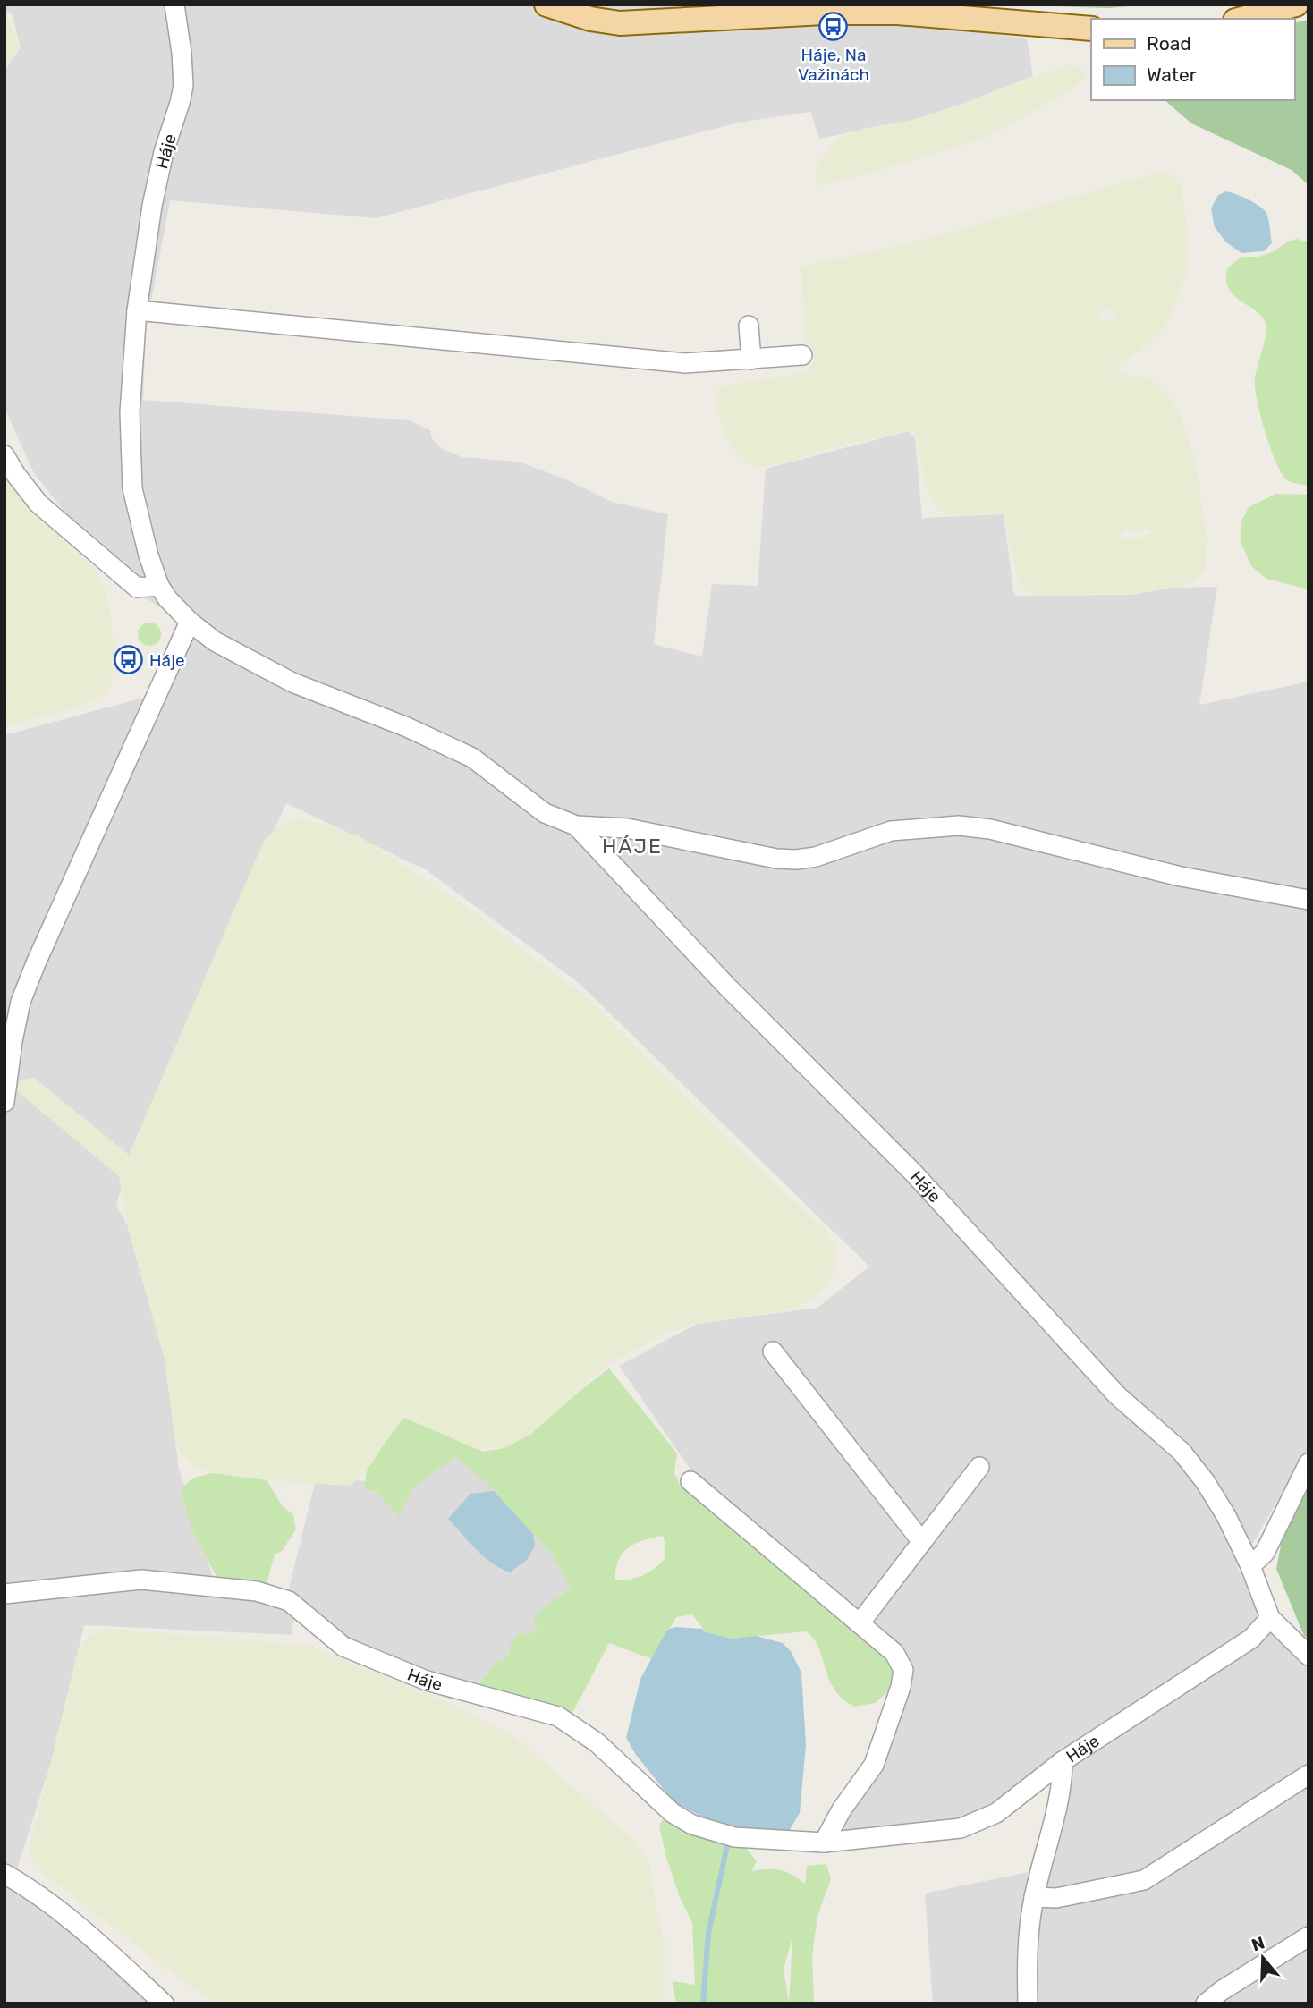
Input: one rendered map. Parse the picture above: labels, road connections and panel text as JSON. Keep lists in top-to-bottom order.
{
  "streets": {
    "street": ["Háje"]
  },
  "districts": ["HÁJE"],
  "places": {
    "bus stop": ["Háje, Na Važinách", "Háje"]
  },
  "legend": ["Road", "Water"],
  "north": "top"
}
